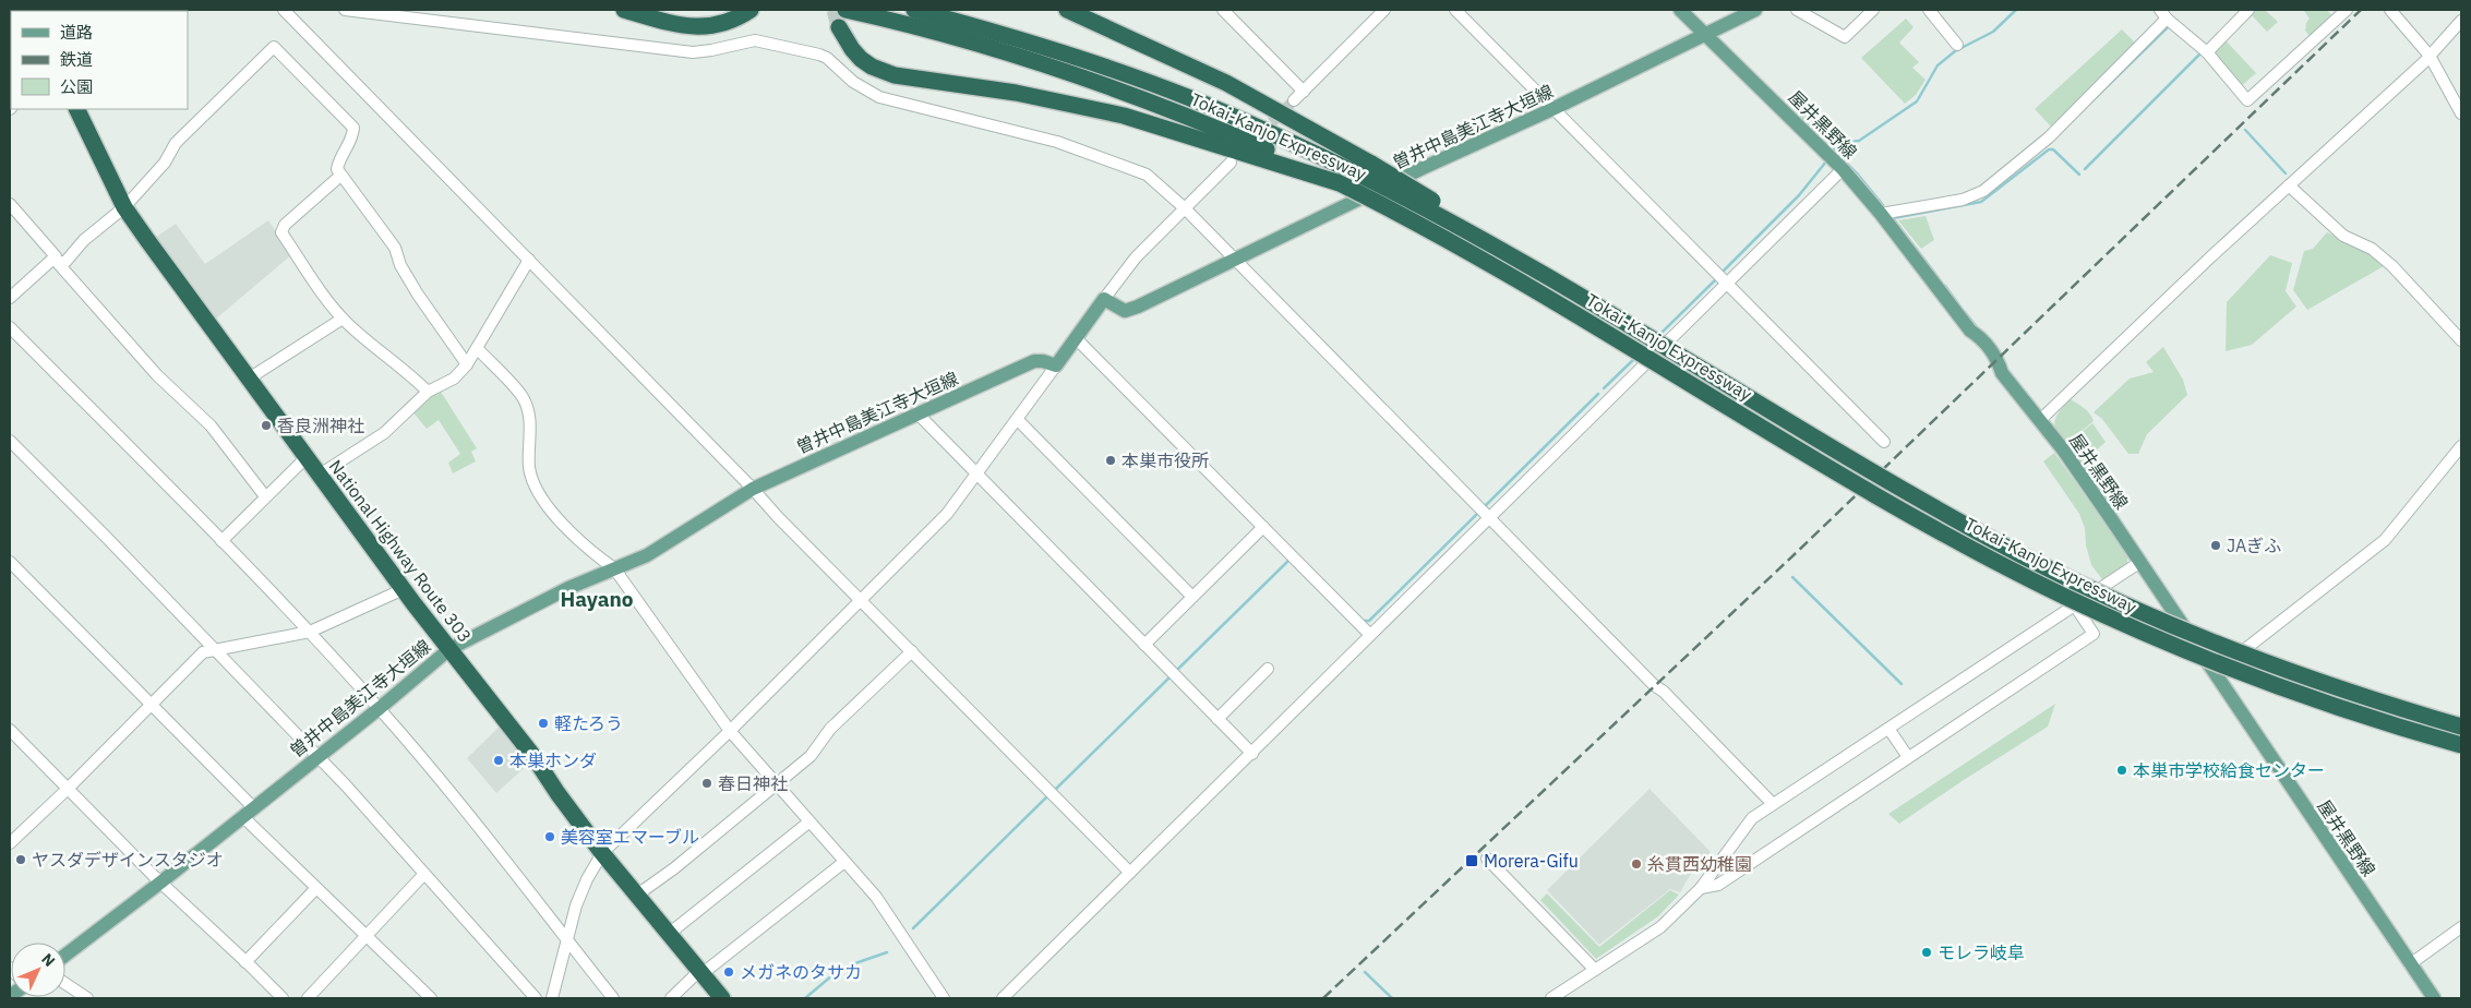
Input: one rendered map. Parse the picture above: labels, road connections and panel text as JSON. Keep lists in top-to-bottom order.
{
  "streets": {
    "highway": ["Tokai-Kanjo Expressway", "National Highway Route 303"],
    "main road": ["屋井黒野線", "曽井中島美江寺大垣線"]
  },
  "crossings": [
    ["屋井黒野線", "曽井中島美江寺大垣線"],
    ["曽井中島美江寺大垣線", "National Highway Route 303"]
  ],
  "districts": ["Hayano"],
  "places": {
    "other": [
      "香良洲神社",
      "本巣市役所",
      "JAぎふ",
      "軽たろう",
      "本巣ホンダ",
      "本巣市学校給食センター",
      "春日神社",
      "美容室エマーブル",
      "ヤスダデザインスタジオ",
      "糸貫西幼稚園",
      "モレラ岐阜",
      "メガネのタサカ"
    ],
    "transit": ["Morera-Gifu"]
  },
  "legend": ["道路", "鉄道", "公園"],
  "north": "top right"
}
